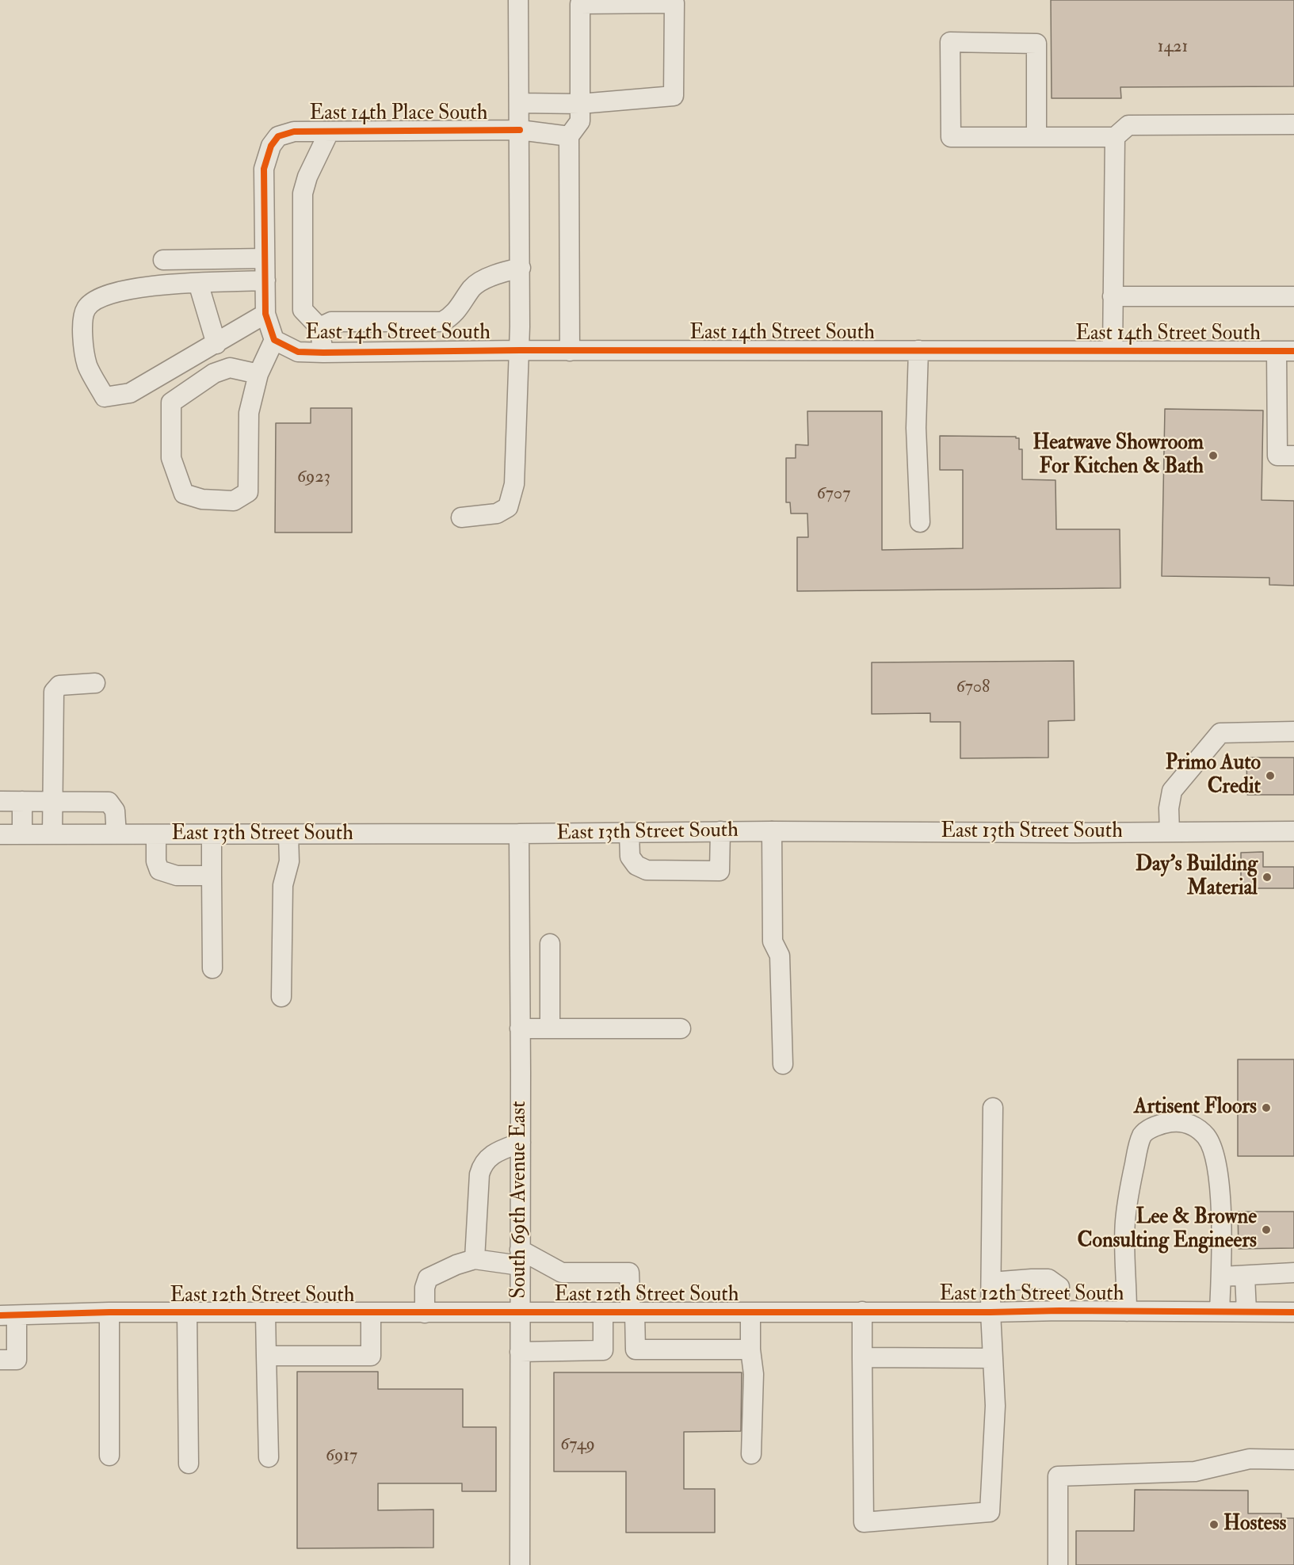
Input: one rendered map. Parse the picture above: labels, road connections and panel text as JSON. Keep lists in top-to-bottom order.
{
  "streets": {
    "street": [
      "East 14th Place South",
      "East 14th Street South",
      "East 13th Street South",
      "South 69th Avenue East",
      "East 12th Street South"
    ]
  },
  "crossings": [
    ["East 13th Street South", "South 69th Avenue East"],
    ["South 69th Avenue East", "East 12th Street South"]
  ],
  "places": [
    "Heatwave Showroom For Kitchen & Bath",
    "Primo Auto Credit",
    "Day's Building Material",
    "Artisent Floors",
    "Lee & Browne Consulting Engineers",
    "Hostess"
  ],
  "house_numbers": [
    "1421",
    "6923",
    "6707",
    "6708",
    "6749",
    "6917"
  ]
}
